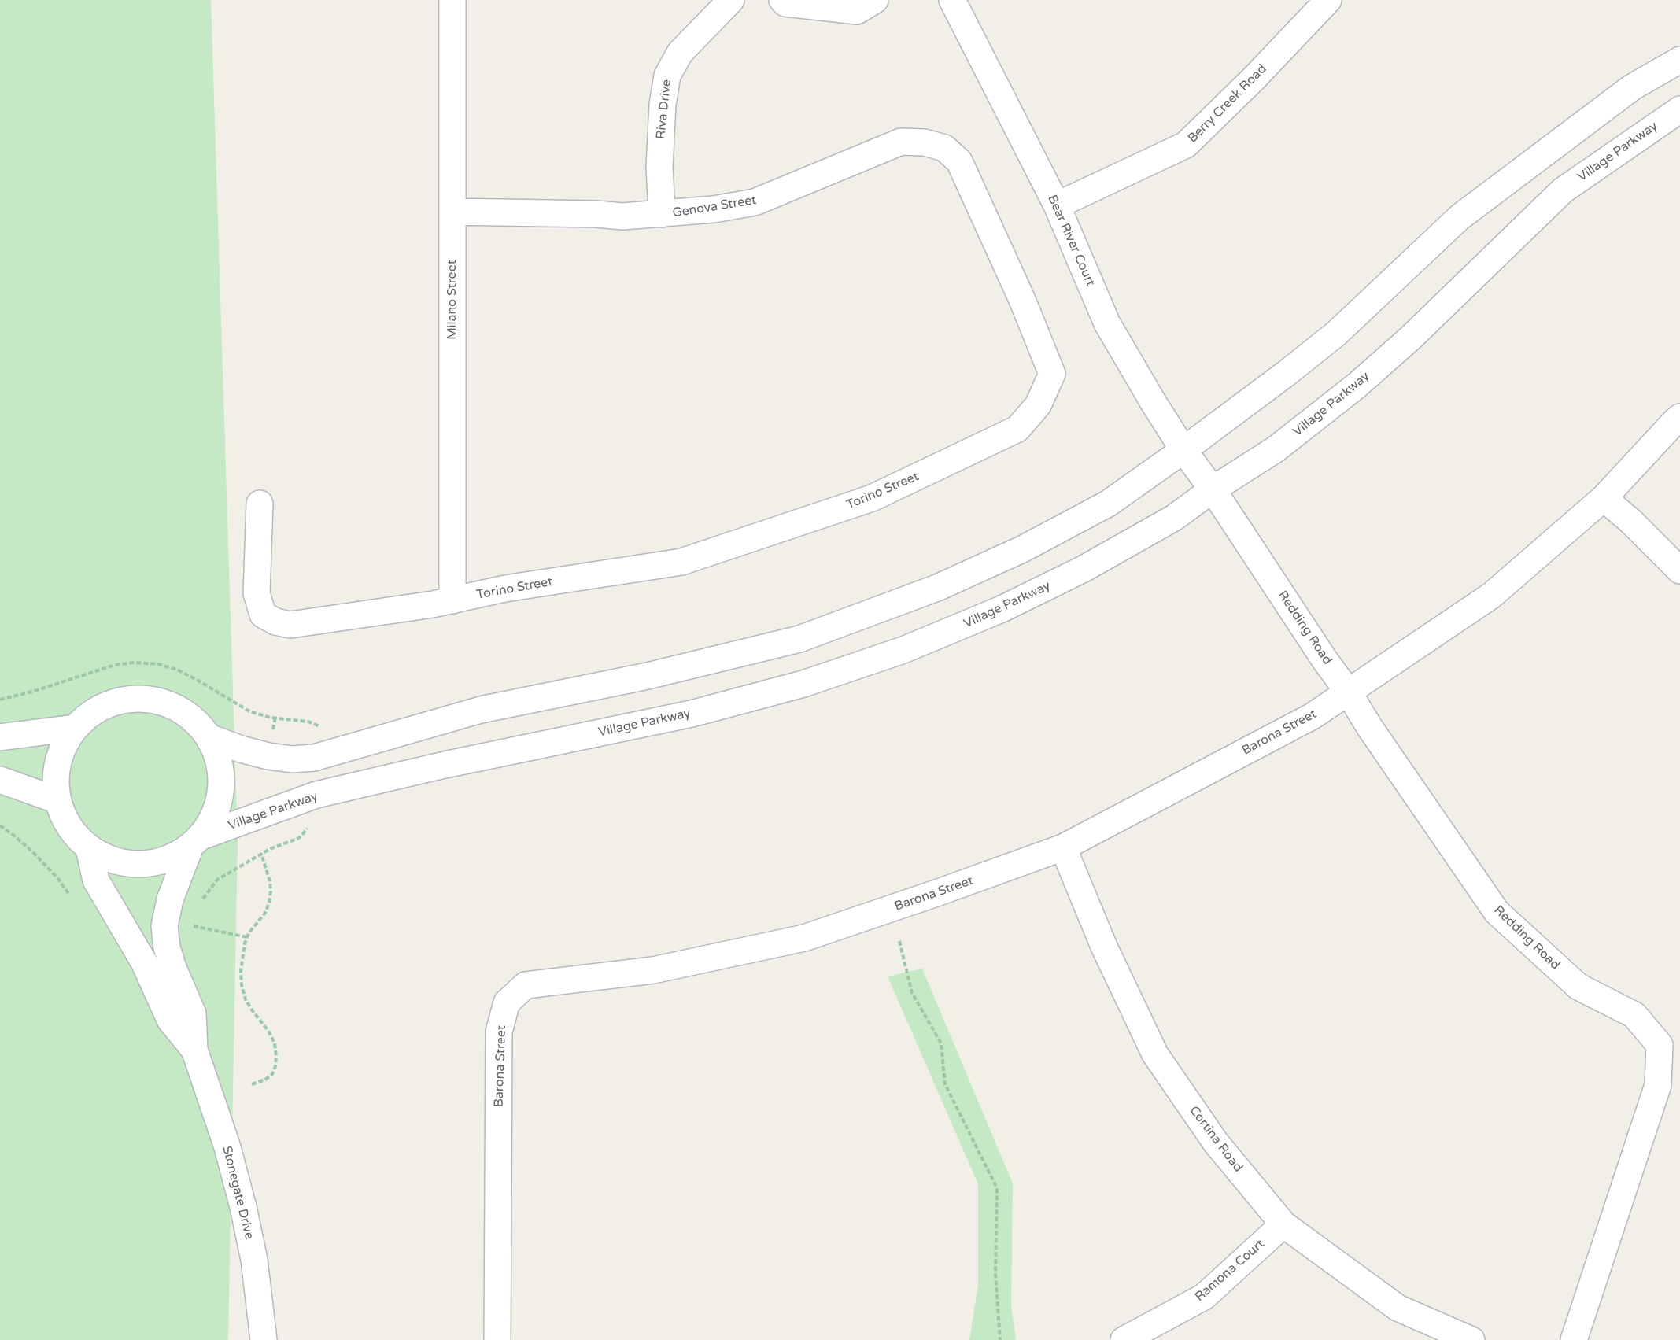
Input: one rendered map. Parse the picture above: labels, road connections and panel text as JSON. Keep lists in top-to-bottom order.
{
  "streets": {
    "street": [
      "Berry Creek Road",
      "Riva Drive",
      "Village Parkway",
      "Genova Street",
      "Bear River Court",
      "Milano Street",
      "Torino Street",
      "Redding Road",
      "Barona Street",
      "Cortina Road",
      "Stonegate Drive",
      "Ramona Court"
    ]
  },
  "crossings": [
    ["Berry Creek Road", "Bear River Court"],
    ["Riva Drive", "Genova Street"],
    ["Village Parkway", "Bear River Court"],
    ["Village Parkway", "Redding Road"],
    ["Village Parkway", "Stonegate Drive"],
    ["Genova Street", "Milano Street"],
    ["Genova Street", "Torino Street"],
    ["Bear River Court", "Redding Road"],
    ["Milano Street", "Torino Street"],
    ["Redding Road", "Barona Street"],
    ["Barona Street", "Cortina Road"],
    ["Cortina Road", "Ramona Court"]
  ]
}
